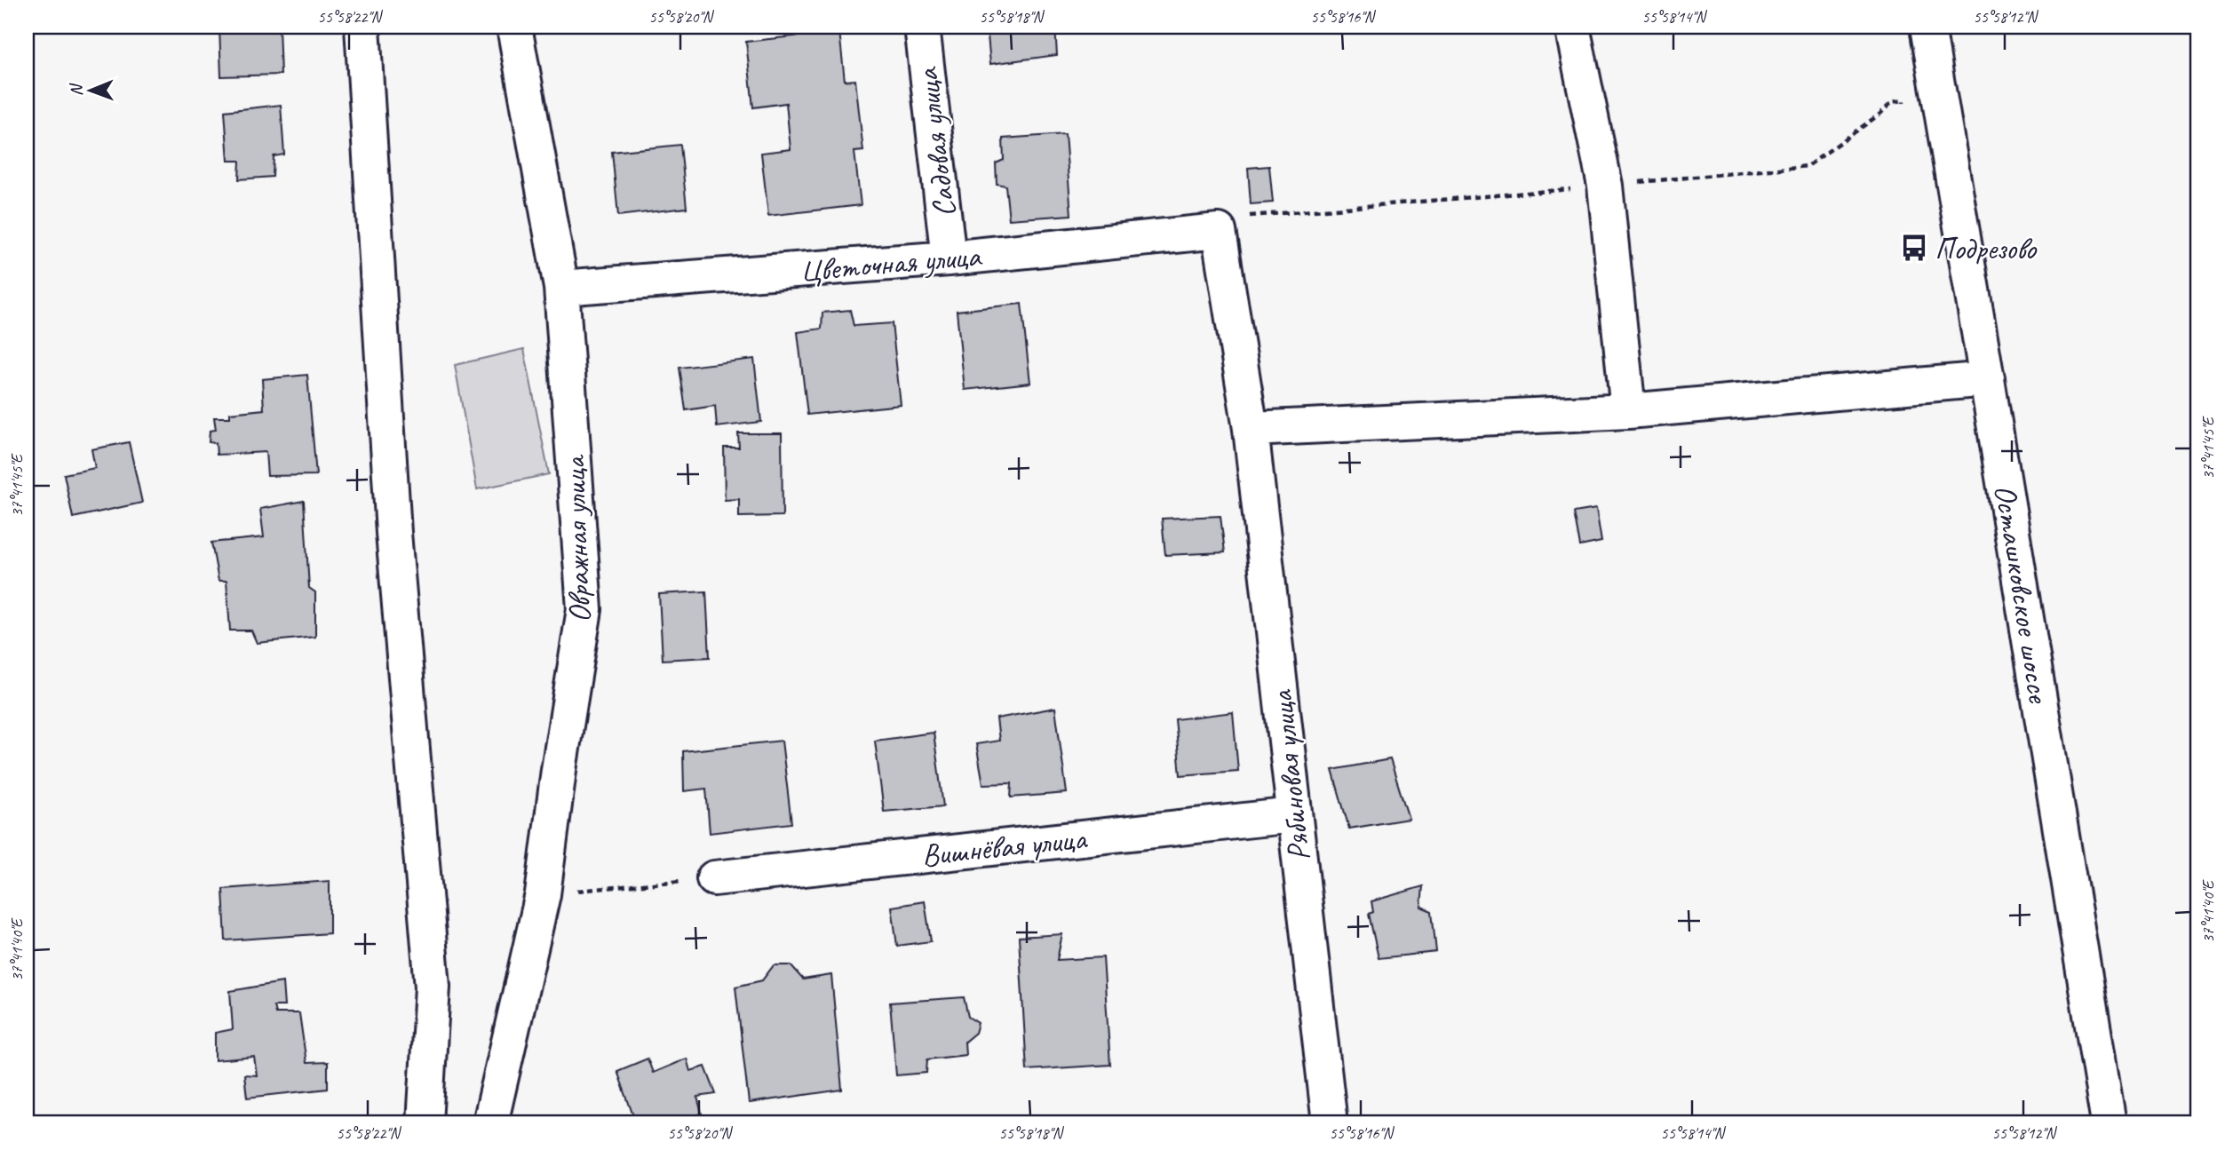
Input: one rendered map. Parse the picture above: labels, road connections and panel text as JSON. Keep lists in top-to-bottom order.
{
  "streets": {
    "street": [
      "Садовая улица",
      "Цветочная улица",
      "Овражная улица",
      "Осташковское шоссе",
      "Рябиновая улица",
      "Вишнёвая улица"
    ]
  },
  "crossings": [
    ["Садовая улица", "Цветочная улица"],
    ["Цветочная улица", "Овражная улица"],
    ["Цветочная улица", "Рябиновая улица"],
    ["Рябиновая улица", "Вишнёвая улица"]
  ],
  "places": {
    "bus stop": ["Подрезово"]
  },
  "north": "left",
  "coordinates": [
    "55°58'22\"N",
    "55°58'20\"N",
    "55°58'18\"N",
    "55°58'16\"N",
    "55°58'14\"N",
    "55°58'12\"N",
    "37°41'45\"E",
    "37°41'40\"E"
  ]
}
